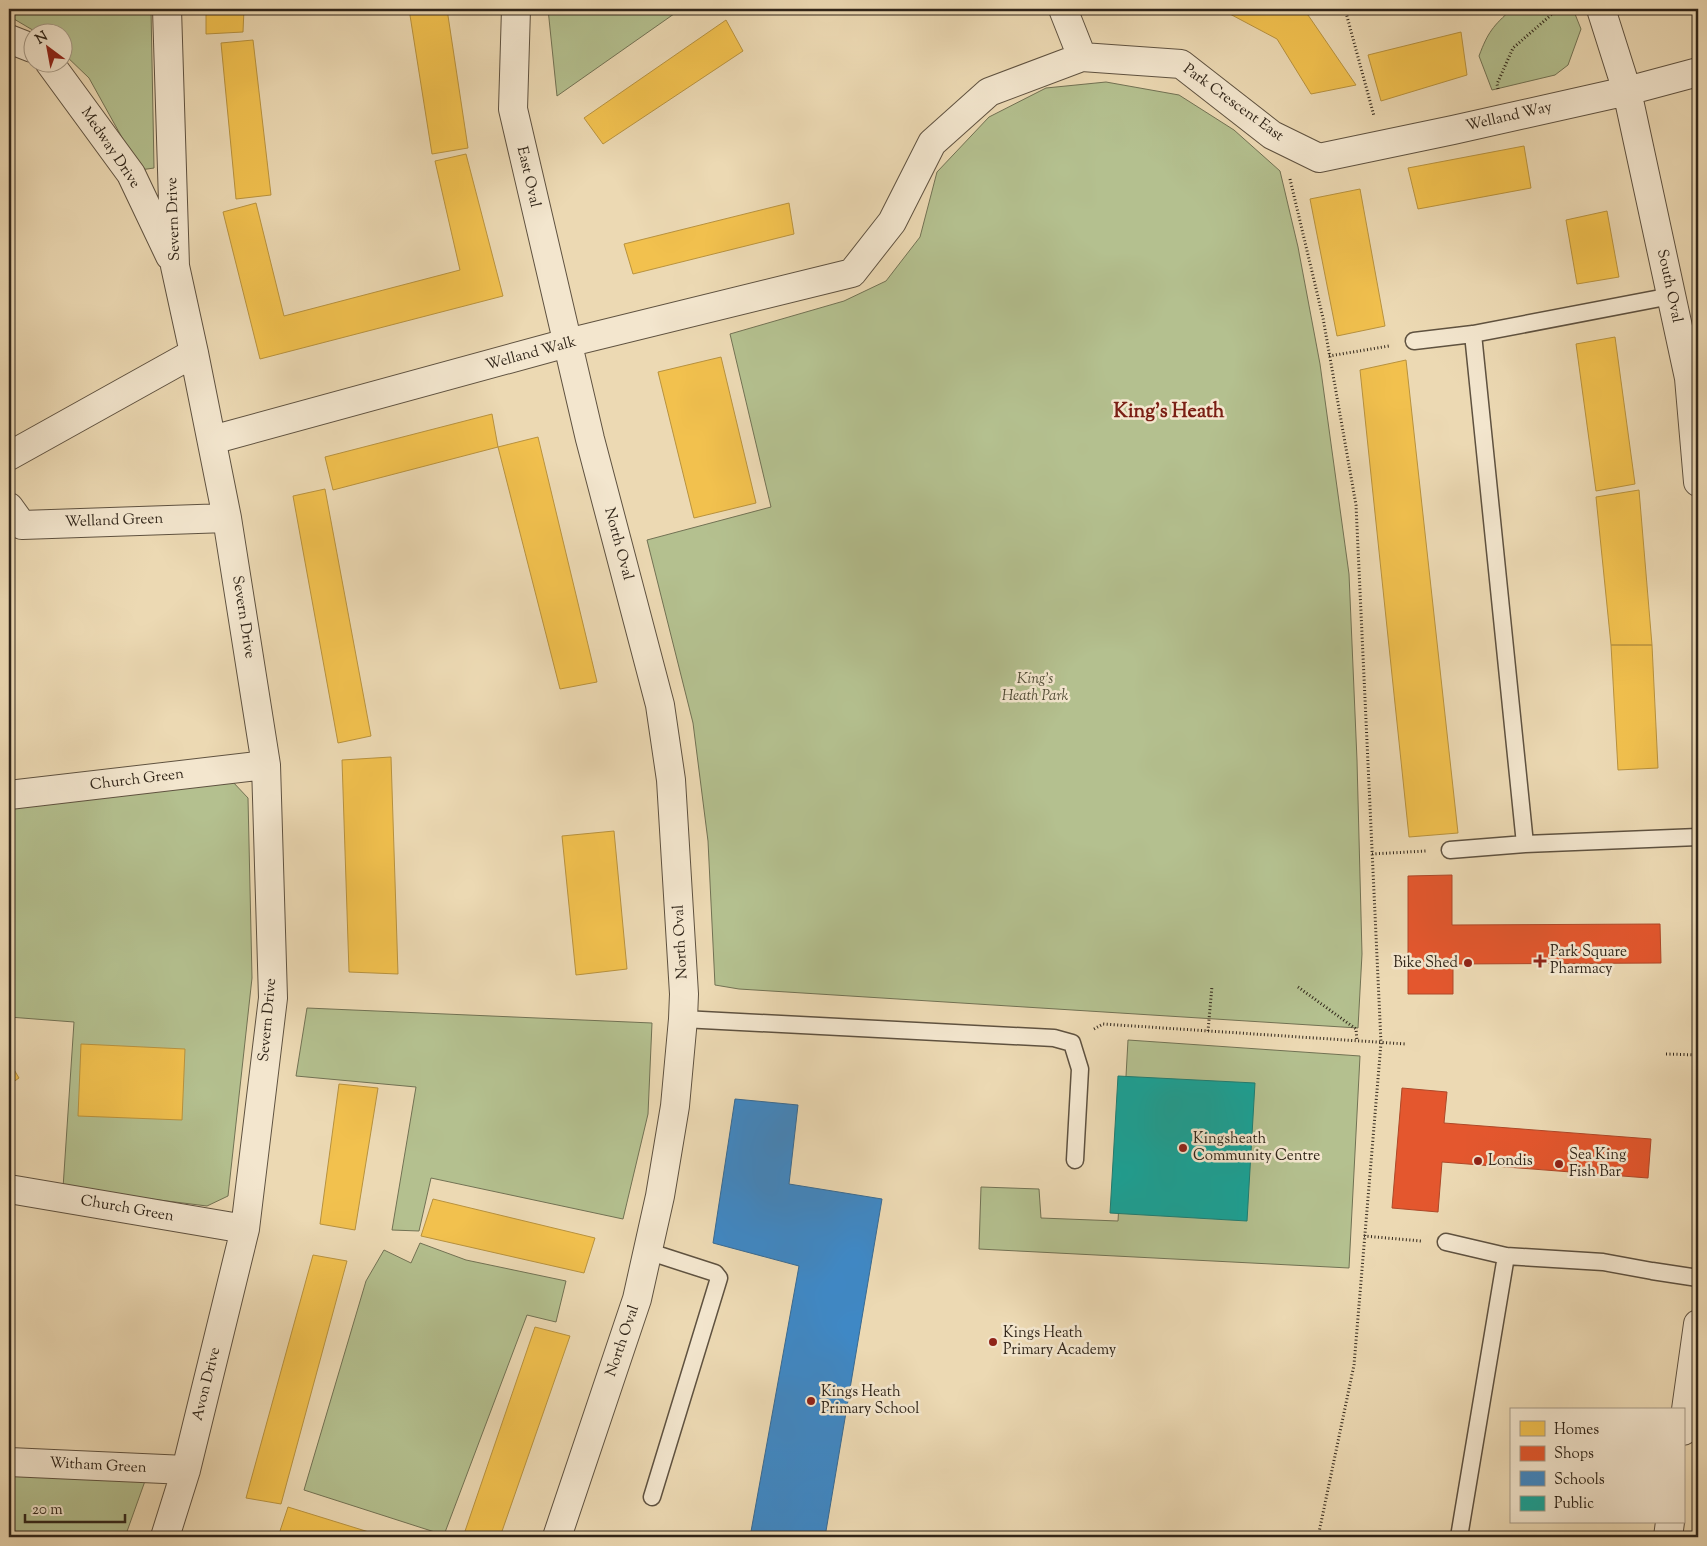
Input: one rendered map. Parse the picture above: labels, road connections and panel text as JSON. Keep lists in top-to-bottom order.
{
  "streets": {
    "street": [
      "Park Crescent East",
      "Welland Way",
      "Medway Drive",
      "East Oval",
      "Severn Drive",
      "South Oval",
      "Welland Walk",
      "Welland Green",
      "North Oval",
      "Church Green",
      "Avon Drive",
      "Witham Green"
    ]
  },
  "crossings": [
    ["Park Crescent East", "Welland Way"],
    ["Park Crescent East", "Welland Walk"],
    ["Welland Way", "South Oval"],
    ["Medway Drive", "Severn Drive"],
    ["East Oval", "Welland Walk"],
    ["East Oval", "North Oval"],
    ["Severn Drive", "Welland Walk"],
    ["Severn Drive", "Welland Green"],
    ["Severn Drive", "Church Green"],
    ["Severn Drive", "Avon Drive"],
    ["Welland Walk", "North Oval"],
    ["Church Green", "Avon Drive"],
    ["Avon Drive", "Witham Green"]
  ],
  "districts": ["King's Heath"],
  "parks": ["King's Heath Park"],
  "places": {
    "health": ["Park Square Pharmacy"],
    "other": [
      "Bike Shed",
      "Kingsheath Community Centre",
      "Londis",
      "Sea King Fish Bar",
      "Kings Heath Primary Academy",
      "Kings Heath Primary School"
    ]
  },
  "legend": [
    "Homes",
    "Shops",
    "Schools",
    "Public"
  ],
  "scale_bar": "20 m",
  "north": "top left"
}
